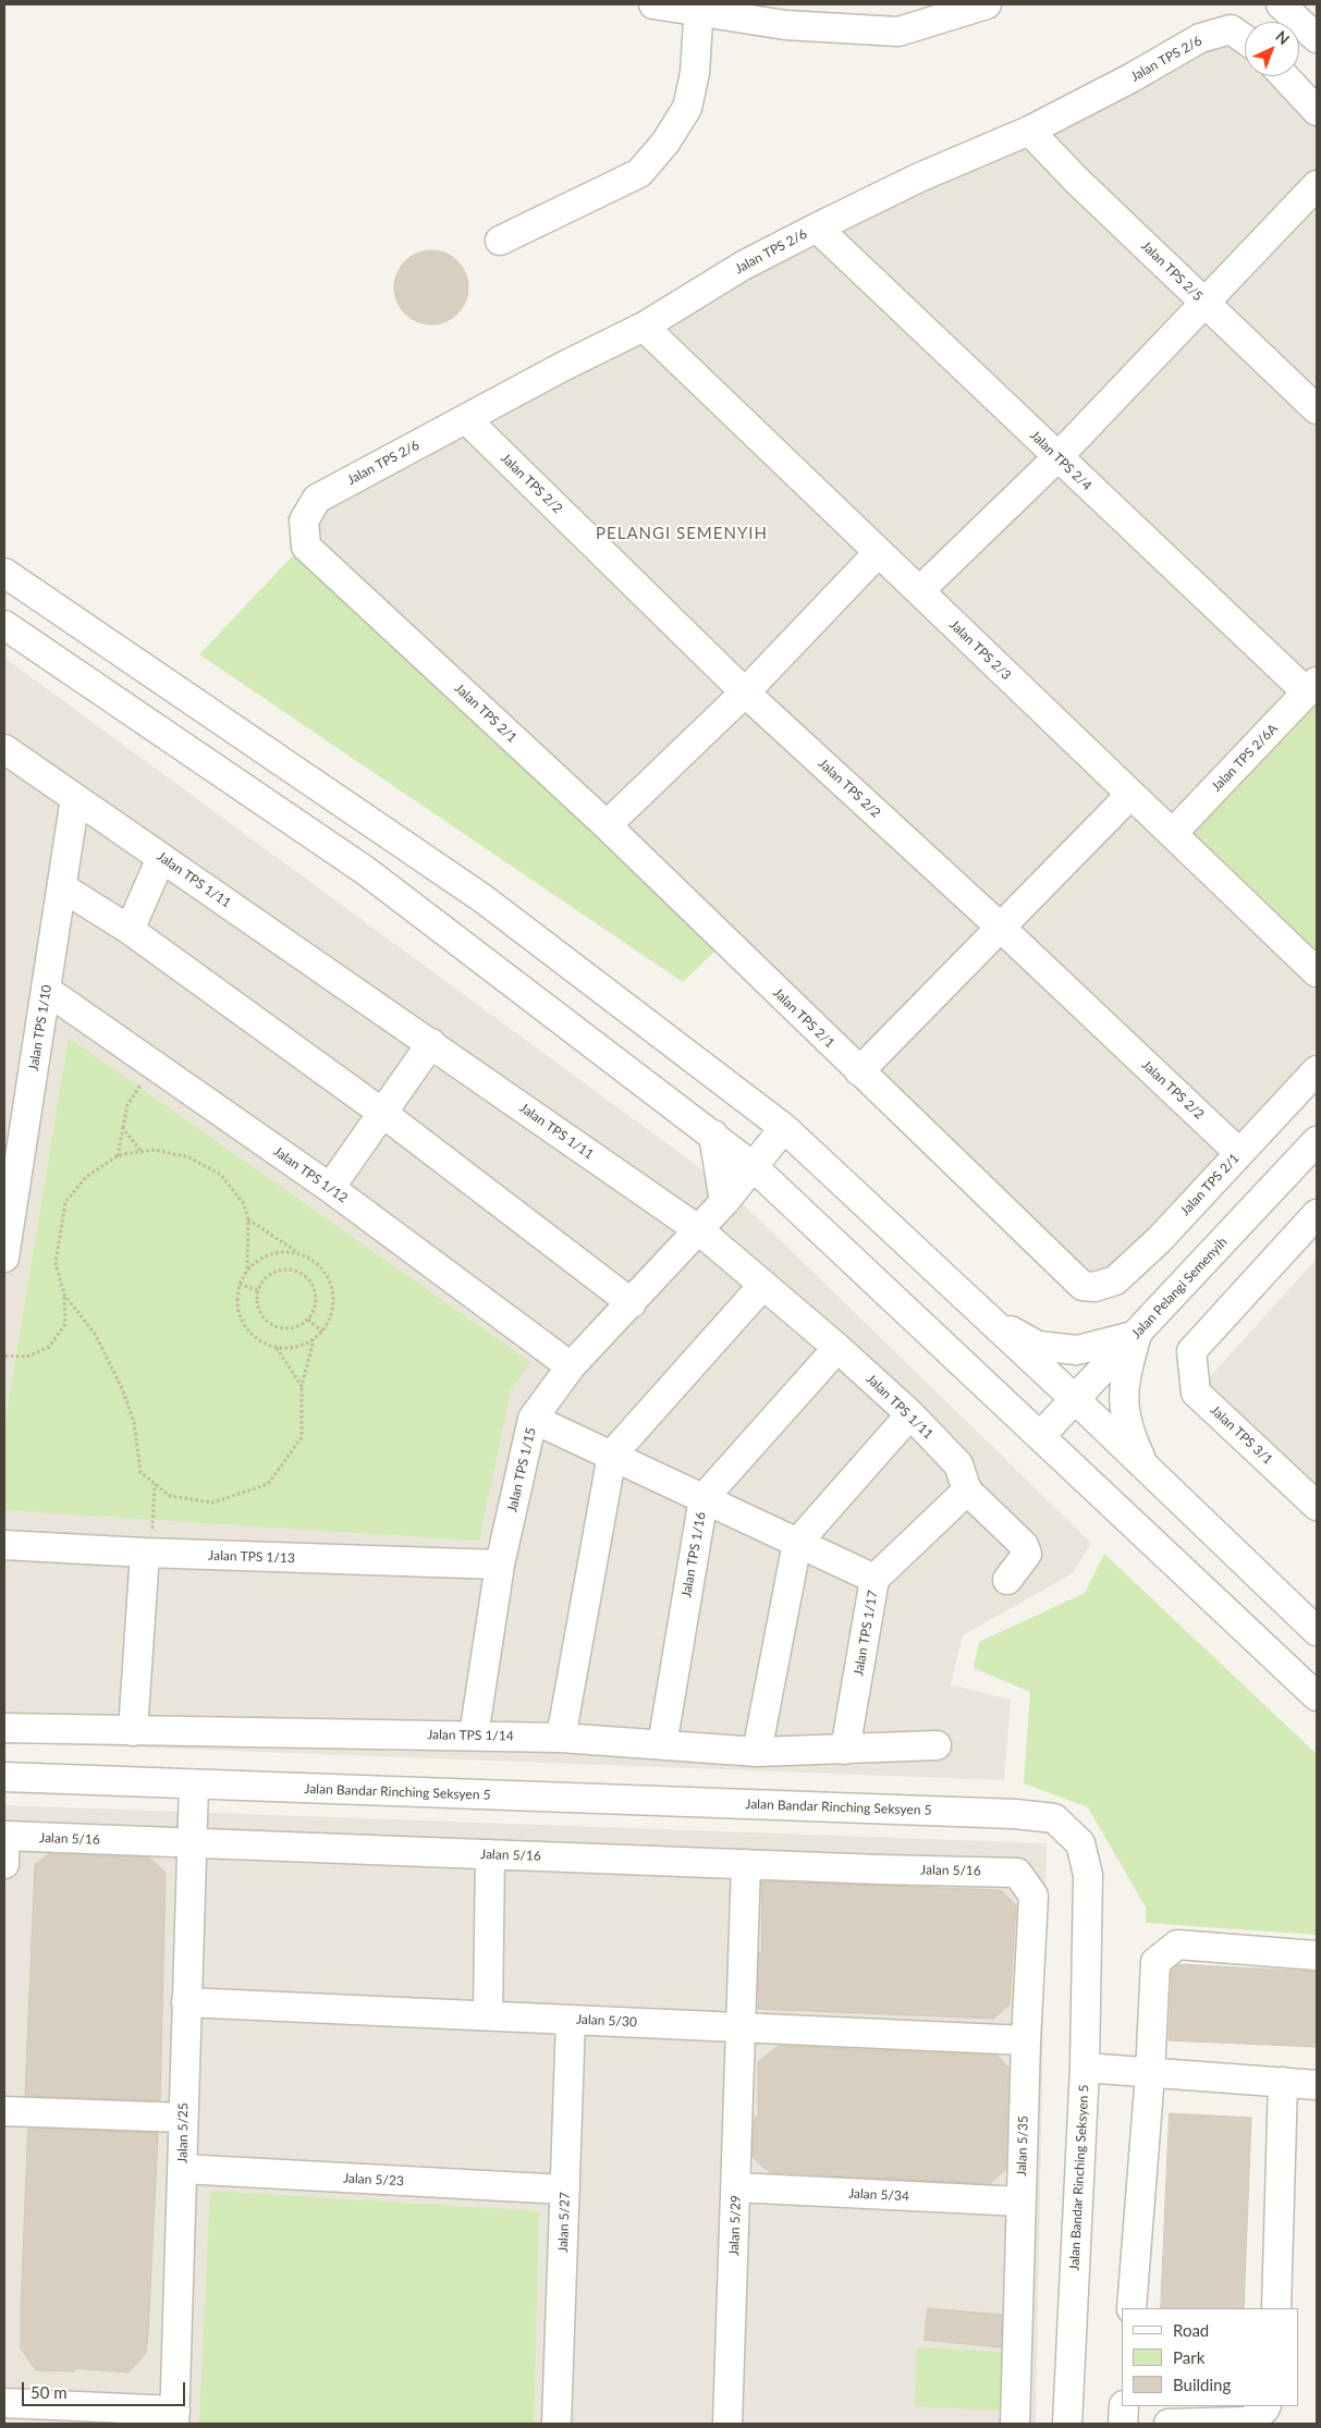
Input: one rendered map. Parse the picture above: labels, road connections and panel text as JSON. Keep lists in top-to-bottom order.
{
  "streets": {
    "street": [
      "Jalan TPS 2/6",
      "Jalan TPS 2/5",
      "Jalan TPS 2/4",
      "Jalan TPS 2/2",
      "Jalan TPS 2/3",
      "Jalan TPS 2/1",
      "Jalan TPS 2/6A",
      "Jalan TPS 1/11",
      "Jalan TPS 1/10",
      "Jalan TPS 1/12",
      "Jalan Pelangi Semenyih",
      "Jalan TPS 3/1",
      "Jalan TPS 1/15",
      "Jalan TPS 1/16",
      "Jalan TPS 1/13",
      "Jalan TPS 1/17",
      "Jalan TPS 1/14",
      "Jalan Bandar Rinching Seksyen 5",
      "Jalan 5/16",
      "Jalan 5/30",
      "Jalan 5/25",
      "Jalan 5/35",
      "Jalan 5/23",
      "Jalan 5/34",
      "Jalan 5/27",
      "Jalan 5/29"
    ]
  },
  "crossings": [
    ["Jalan TPS 2/6", "Jalan TPS 2/5"],
    ["Jalan TPS 2/6", "Jalan TPS 2/4"],
    ["Jalan TPS 2/6", "Jalan TPS 2/2"],
    ["Jalan TPS 2/6", "Jalan TPS 2/3"],
    ["Jalan TPS 2/6", "Jalan TPS 2/1"],
    ["Jalan TPS 2/4", "Jalan TPS 2/6A"],
    ["Jalan TPS 2/2", "Jalan TPS 2/1"],
    ["Jalan TPS 2/3", "Jalan TPS 2/6A"],
    ["Jalan TPS 1/11", "Jalan TPS 1/10"],
    ["Jalan TPS 1/11", "Jalan TPS 1/15"],
    ["Jalan TPS 1/11", "Jalan TPS 1/16"],
    ["Jalan TPS 1/11", "Jalan TPS 1/17"],
    ["Jalan TPS 1/10", "Jalan TPS 1/12"],
    ["Jalan TPS 1/12", "Jalan TPS 1/15"],
    ["Jalan TPS 1/15", "Jalan TPS 1/13"],
    ["Jalan TPS 1/15", "Jalan TPS 1/14"],
    ["Jalan TPS 1/16", "Jalan TPS 1/14"],
    ["Jalan TPS 1/17", "Jalan TPS 1/14"],
    ["Jalan Bandar Rinching Seksyen 5", "Jalan 5/25"],
    ["Jalan 5/16", "Jalan 5/25"],
    ["Jalan 5/16", "Jalan 5/35"],
    ["Jalan 5/16", "Jalan 5/29"],
    ["Jalan 5/30", "Jalan 5/25"],
    ["Jalan 5/30", "Jalan 5/35"],
    ["Jalan 5/30", "Jalan 5/27"],
    ["Jalan 5/30", "Jalan 5/29"],
    ["Jalan 5/25", "Jalan 5/23"],
    ["Jalan 5/35", "Jalan 5/34"],
    ["Jalan 5/23", "Jalan 5/27"],
    ["Jalan 5/34", "Jalan 5/29"]
  ],
  "districts": ["PELANGI SEMENYIH"],
  "legend": ["Road", "Park", "Building"],
  "scale_bar": "50 m",
  "north": "top right"
}
